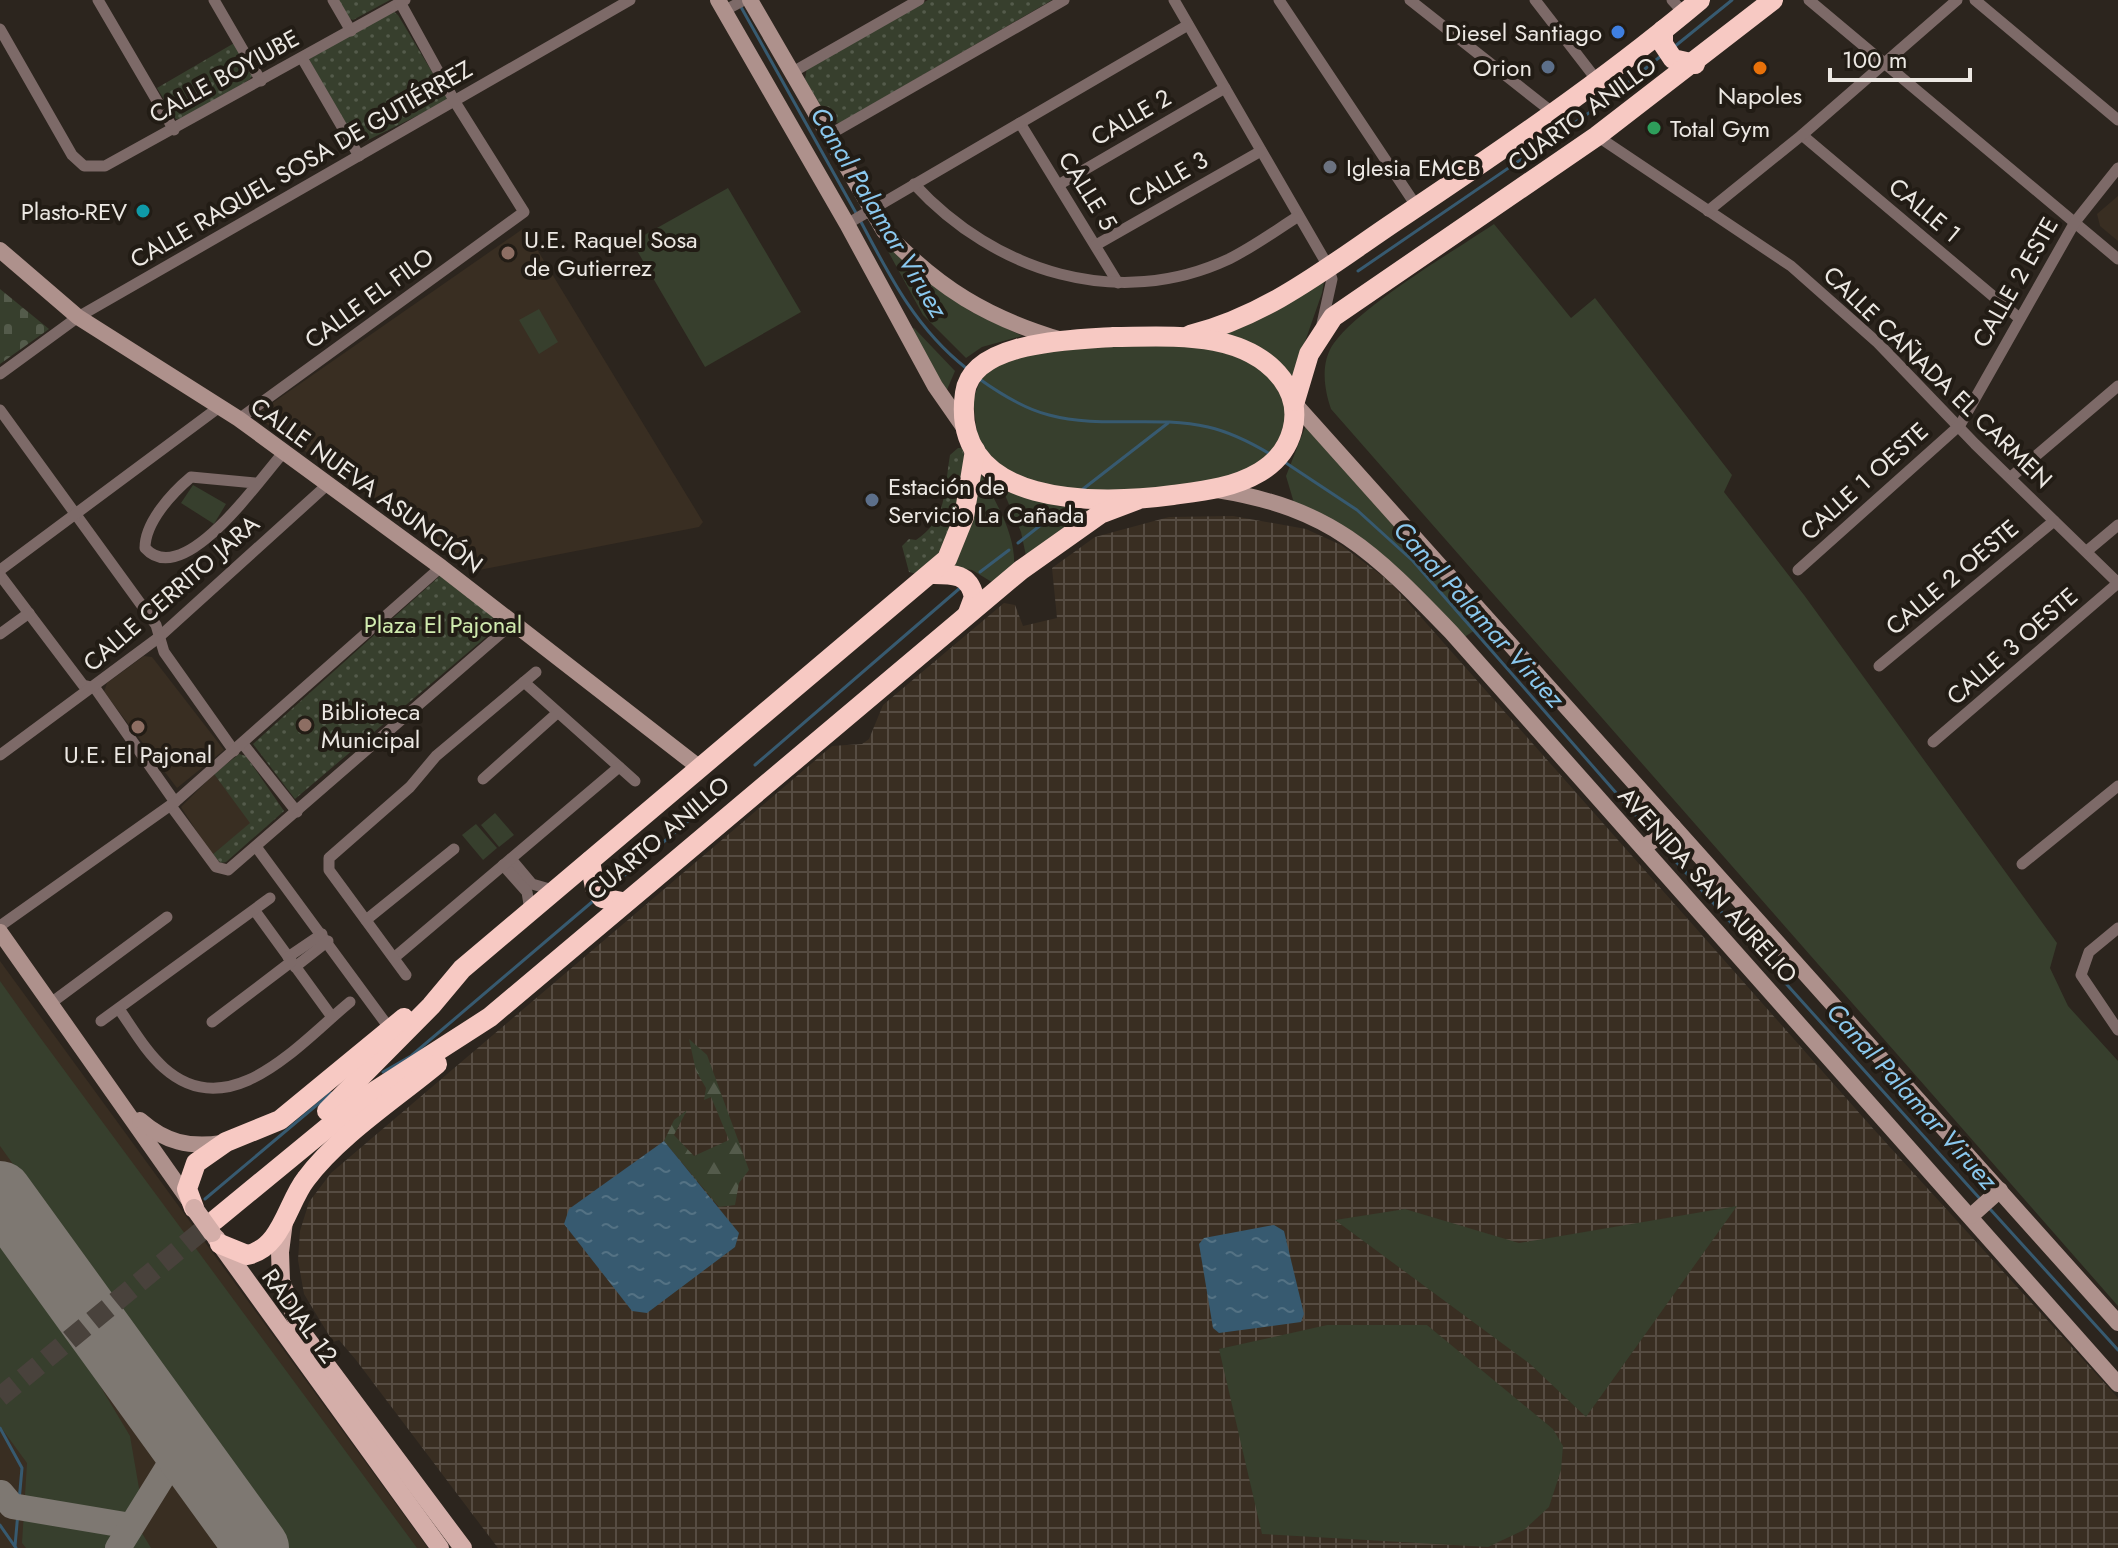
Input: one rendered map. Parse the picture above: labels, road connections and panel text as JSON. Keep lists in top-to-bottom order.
{
  "streets": {
    "highway": ["CUARTO ANILLO"],
    "main road": ["CALLE NUEVA ASUNCIÓN", "AVENIDA SAN AURELIO", "RADIAL 12"],
    "street": [
      "CALLE BOYIUBE",
      "CALLE 2",
      "CALLE RAQUEL SOSA DE GUTIÉRREZ",
      "CALLE 3",
      "CALLE 5",
      "CALLE 1",
      "CALLE 2 ESTE",
      "CALLE EL FILO",
      "CALLE CAÑADA EL CARMEN",
      "CALLE 1 OESTE",
      "CALLE 2 OESTE",
      "CALLE CERRITO JARA",
      "CALLE 3 OESTE"
    ]
  },
  "crossings": [
    ["CUARTO ANILLO", "CALLE CAÑADA EL CARMEN"],
    ["CUARTO ANILLO", "CALLE NUEVA ASUNCIÓN"],
    ["CUARTO ANILLO", "AVENIDA SAN AURELIO"],
    ["CUARTO ANILLO", "RADIAL 12"],
    ["CALLE 2", "CALLE 5"],
    ["CALLE RAQUEL SOSA DE GUTIÉRREZ", "CALLE EL FILO"],
    ["CALLE RAQUEL SOSA DE GUTIÉRREZ", "CALLE NUEVA ASUNCIÓN"],
    ["CALLE 3", "CALLE 5"],
    ["CALLE 1", "CALLE 2 ESTE"],
    ["CALLE 2 ESTE", "CALLE CAÑADA EL CARMEN"],
    ["CALLE 2 ESTE", "CALLE 1 OESTE"],
    ["CALLE EL FILO", "CALLE NUEVA ASUNCIÓN"],
    ["CALLE CAÑADA EL CARMEN", "CALLE 1 OESTE"],
    ["CALLE CAÑADA EL CARMEN", "CALLE 2 OESTE"],
    ["CALLE CAÑADA EL CARMEN", "CALLE 3 OESTE"],
    ["CALLE NUEVA ASUNCIÓN", "CALLE CERRITO JARA"]
  ],
  "water": ["Canal Palamar Viruez"],
  "parks": ["Plaza El Pajonal"],
  "places": [
    "Diesel Santiago",
    "Orion",
    "Napoles",
    "Total Gym",
    "Iglesia EMCB",
    "Plasto-REV",
    "U.E. Raquel Sosa de Gutierrez",
    "Estación de Servicio La Cañada",
    "Biblioteca Municipal",
    "U.E. El Pajonal"
  ],
  "scale_bar": "100 m"
}
